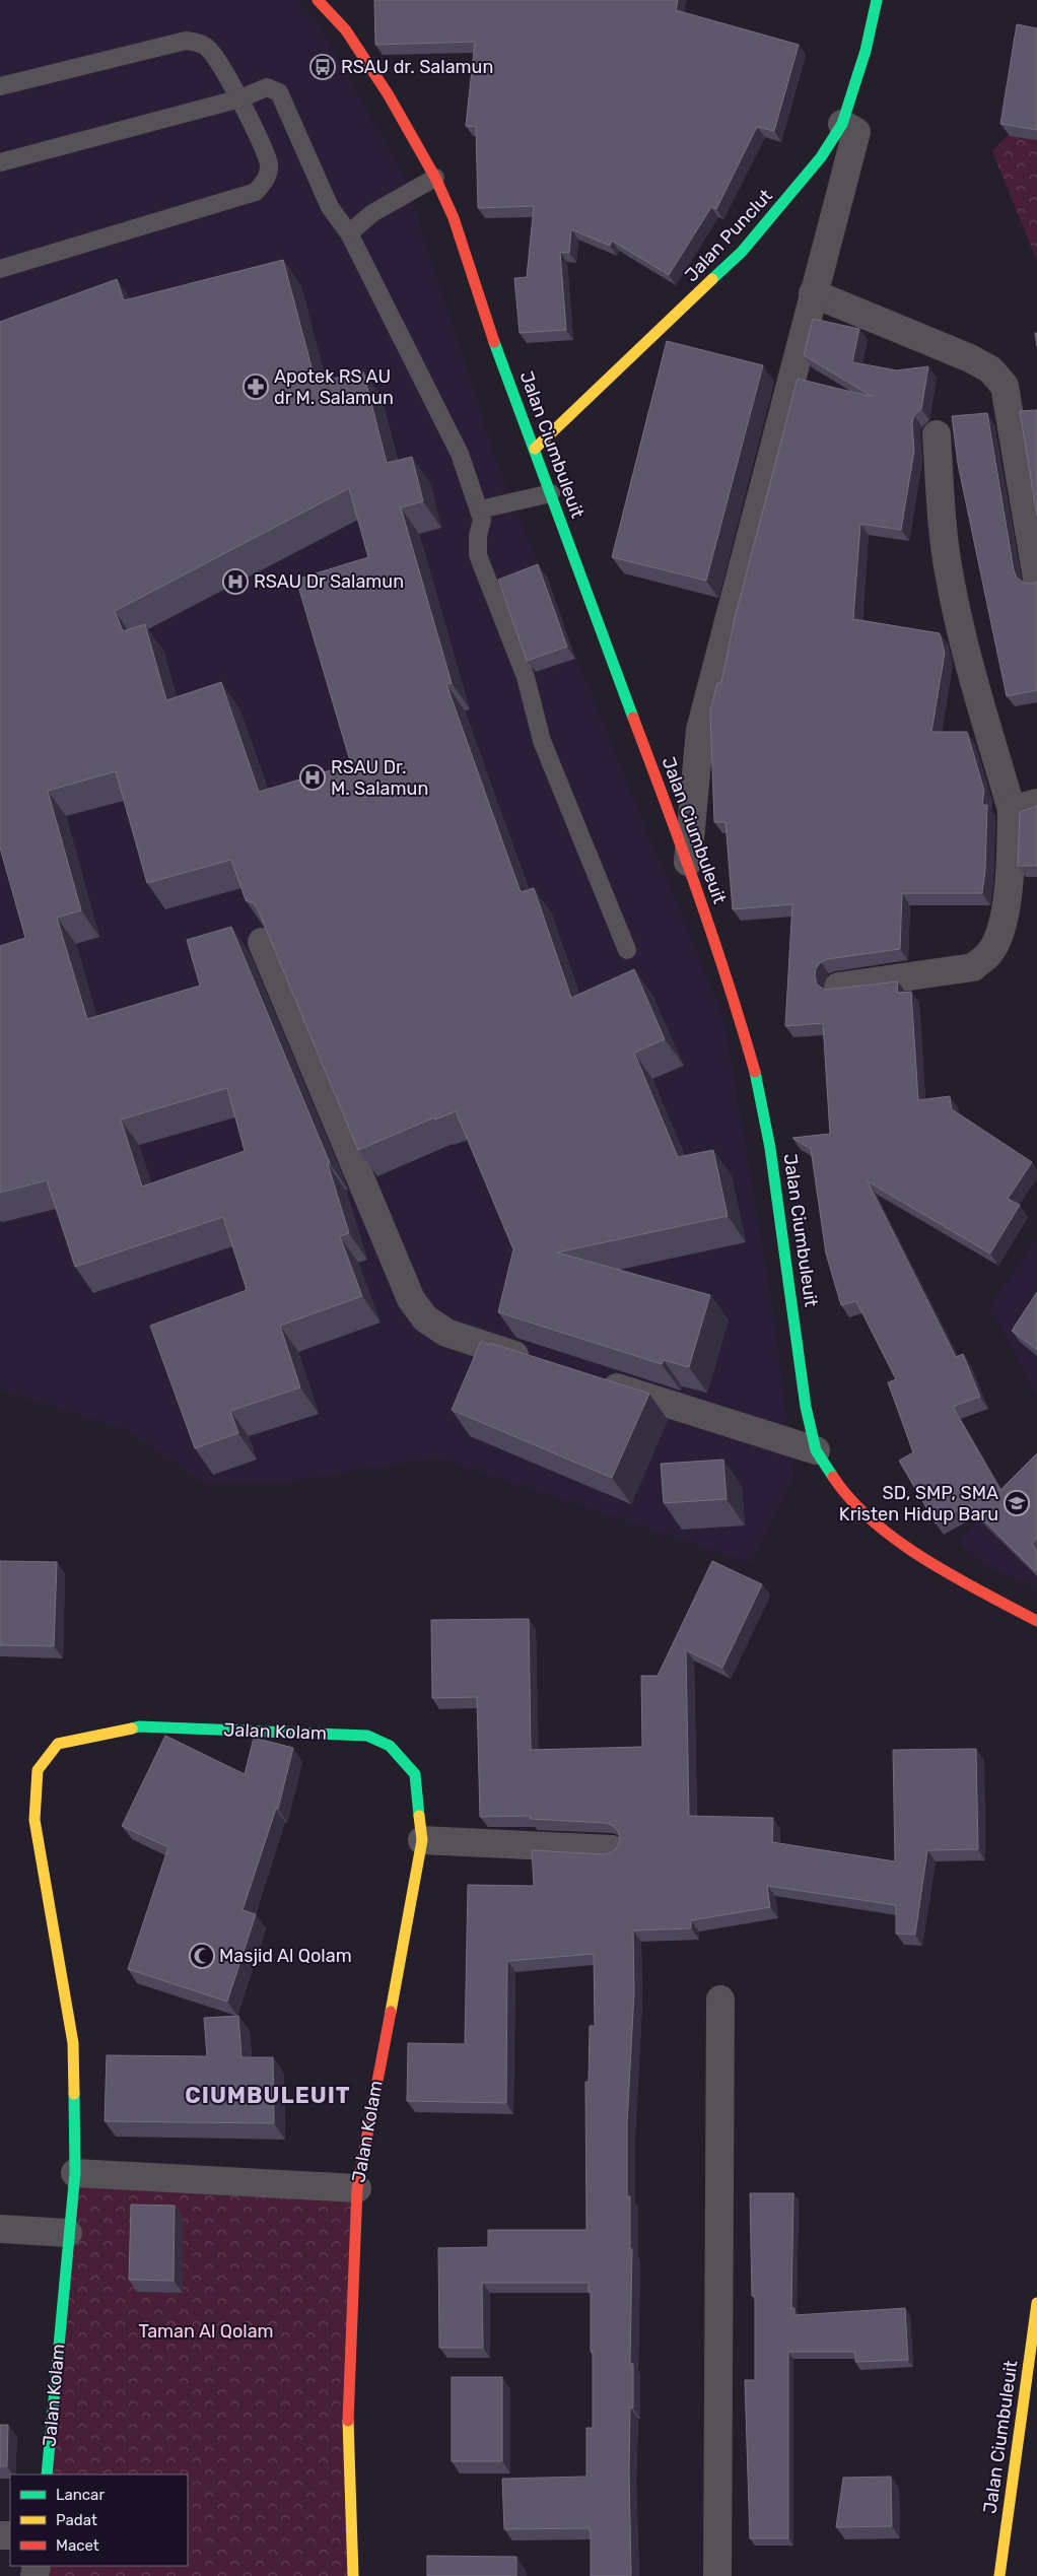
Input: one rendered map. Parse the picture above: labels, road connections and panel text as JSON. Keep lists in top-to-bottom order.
{
  "streets": {
    "street": ["Jalan Punclut", "Jalan Ciumbuleuit", "Jalan Kolam"]
  },
  "crossings": [
    ["Jalan Punclut", "Jalan Ciumbuleuit"]
  ],
  "districts": ["CIUMBULEUIT"],
  "parks": ["Taman Al Qolam"],
  "places": {
    "bus stop": ["RSAU dr. Salamun"],
    "pharmacy": ["Apotek RS AU dr M. Salamun"],
    "hospital": ["RSAU Dr Salamun", "RSAU Dr. M. Salamun"],
    "school or university": ["SD, SMP, SMA Kristen Hidup Baru"],
    "mosque": ["Masjid Al Qolam"]
  },
  "legend": ["Lancar", "Padat", "Macet"]
}
